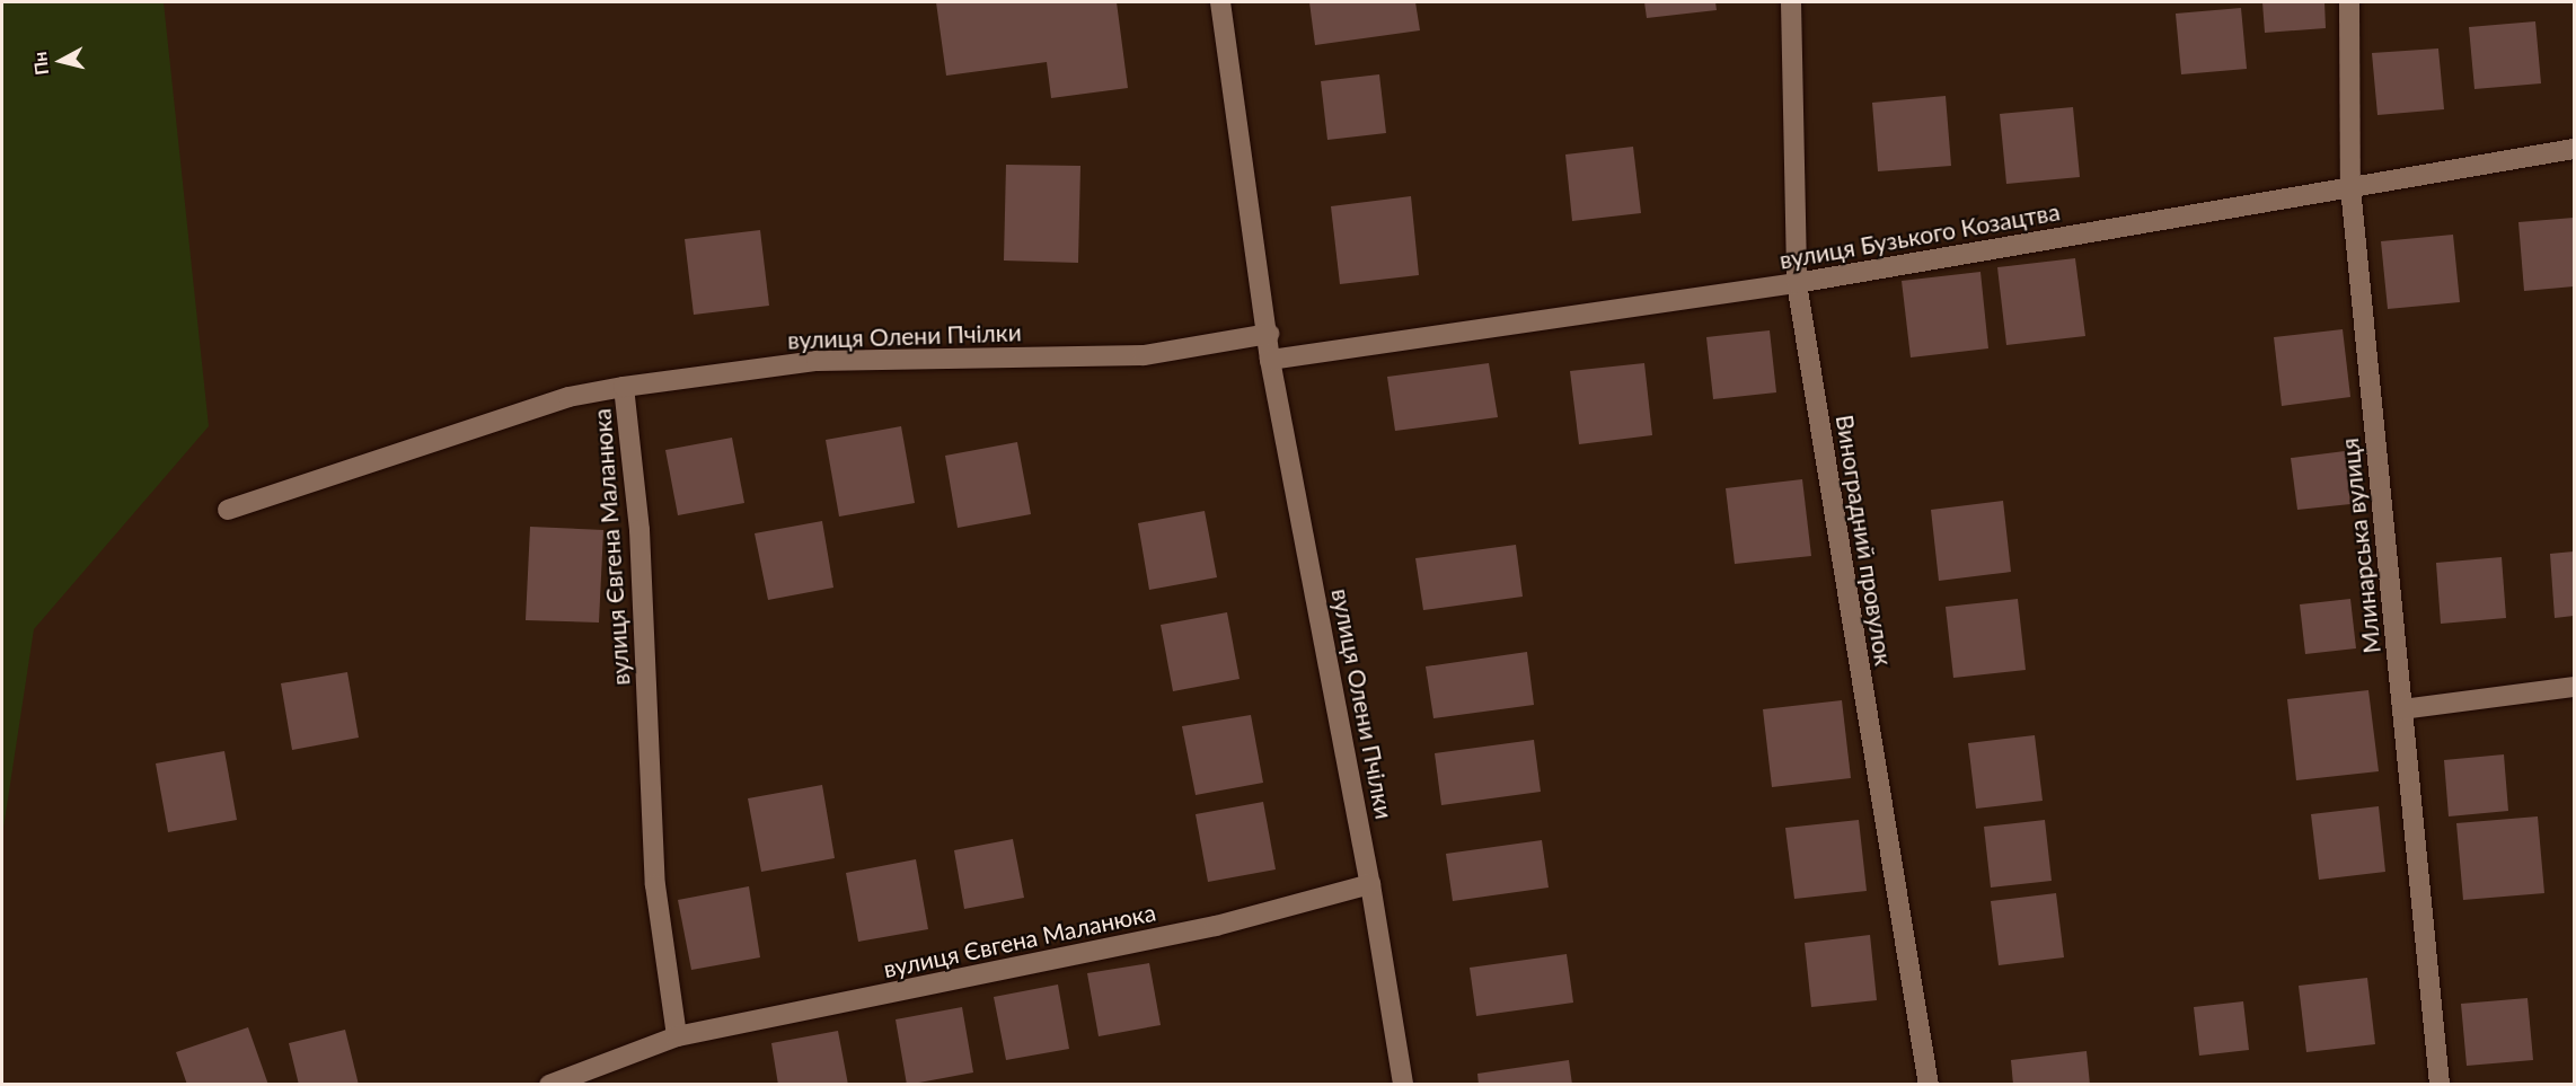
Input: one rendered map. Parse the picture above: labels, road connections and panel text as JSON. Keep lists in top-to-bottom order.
{
  "streets": {
    "street": [
      "вулиця Бузького Козацтва",
      "вулиця Олени Пчілки",
      "Виноградний провулок",
      "Млинарська вулиця",
      "вулиця Євгена Маланюка"
    ]
  },
  "crossings": [
    ["вулиця Бузького Козацтва", "вулиця Олени Пчілки"],
    ["вулиця Бузького Козацтва", "Виноградний провулок"],
    ["вулиця Бузького Козацтва", "Млинарська вулиця"],
    ["вулиця Олени Пчілки", "вулиця Євгена Маланюка"]
  ],
  "north": "left"
}
